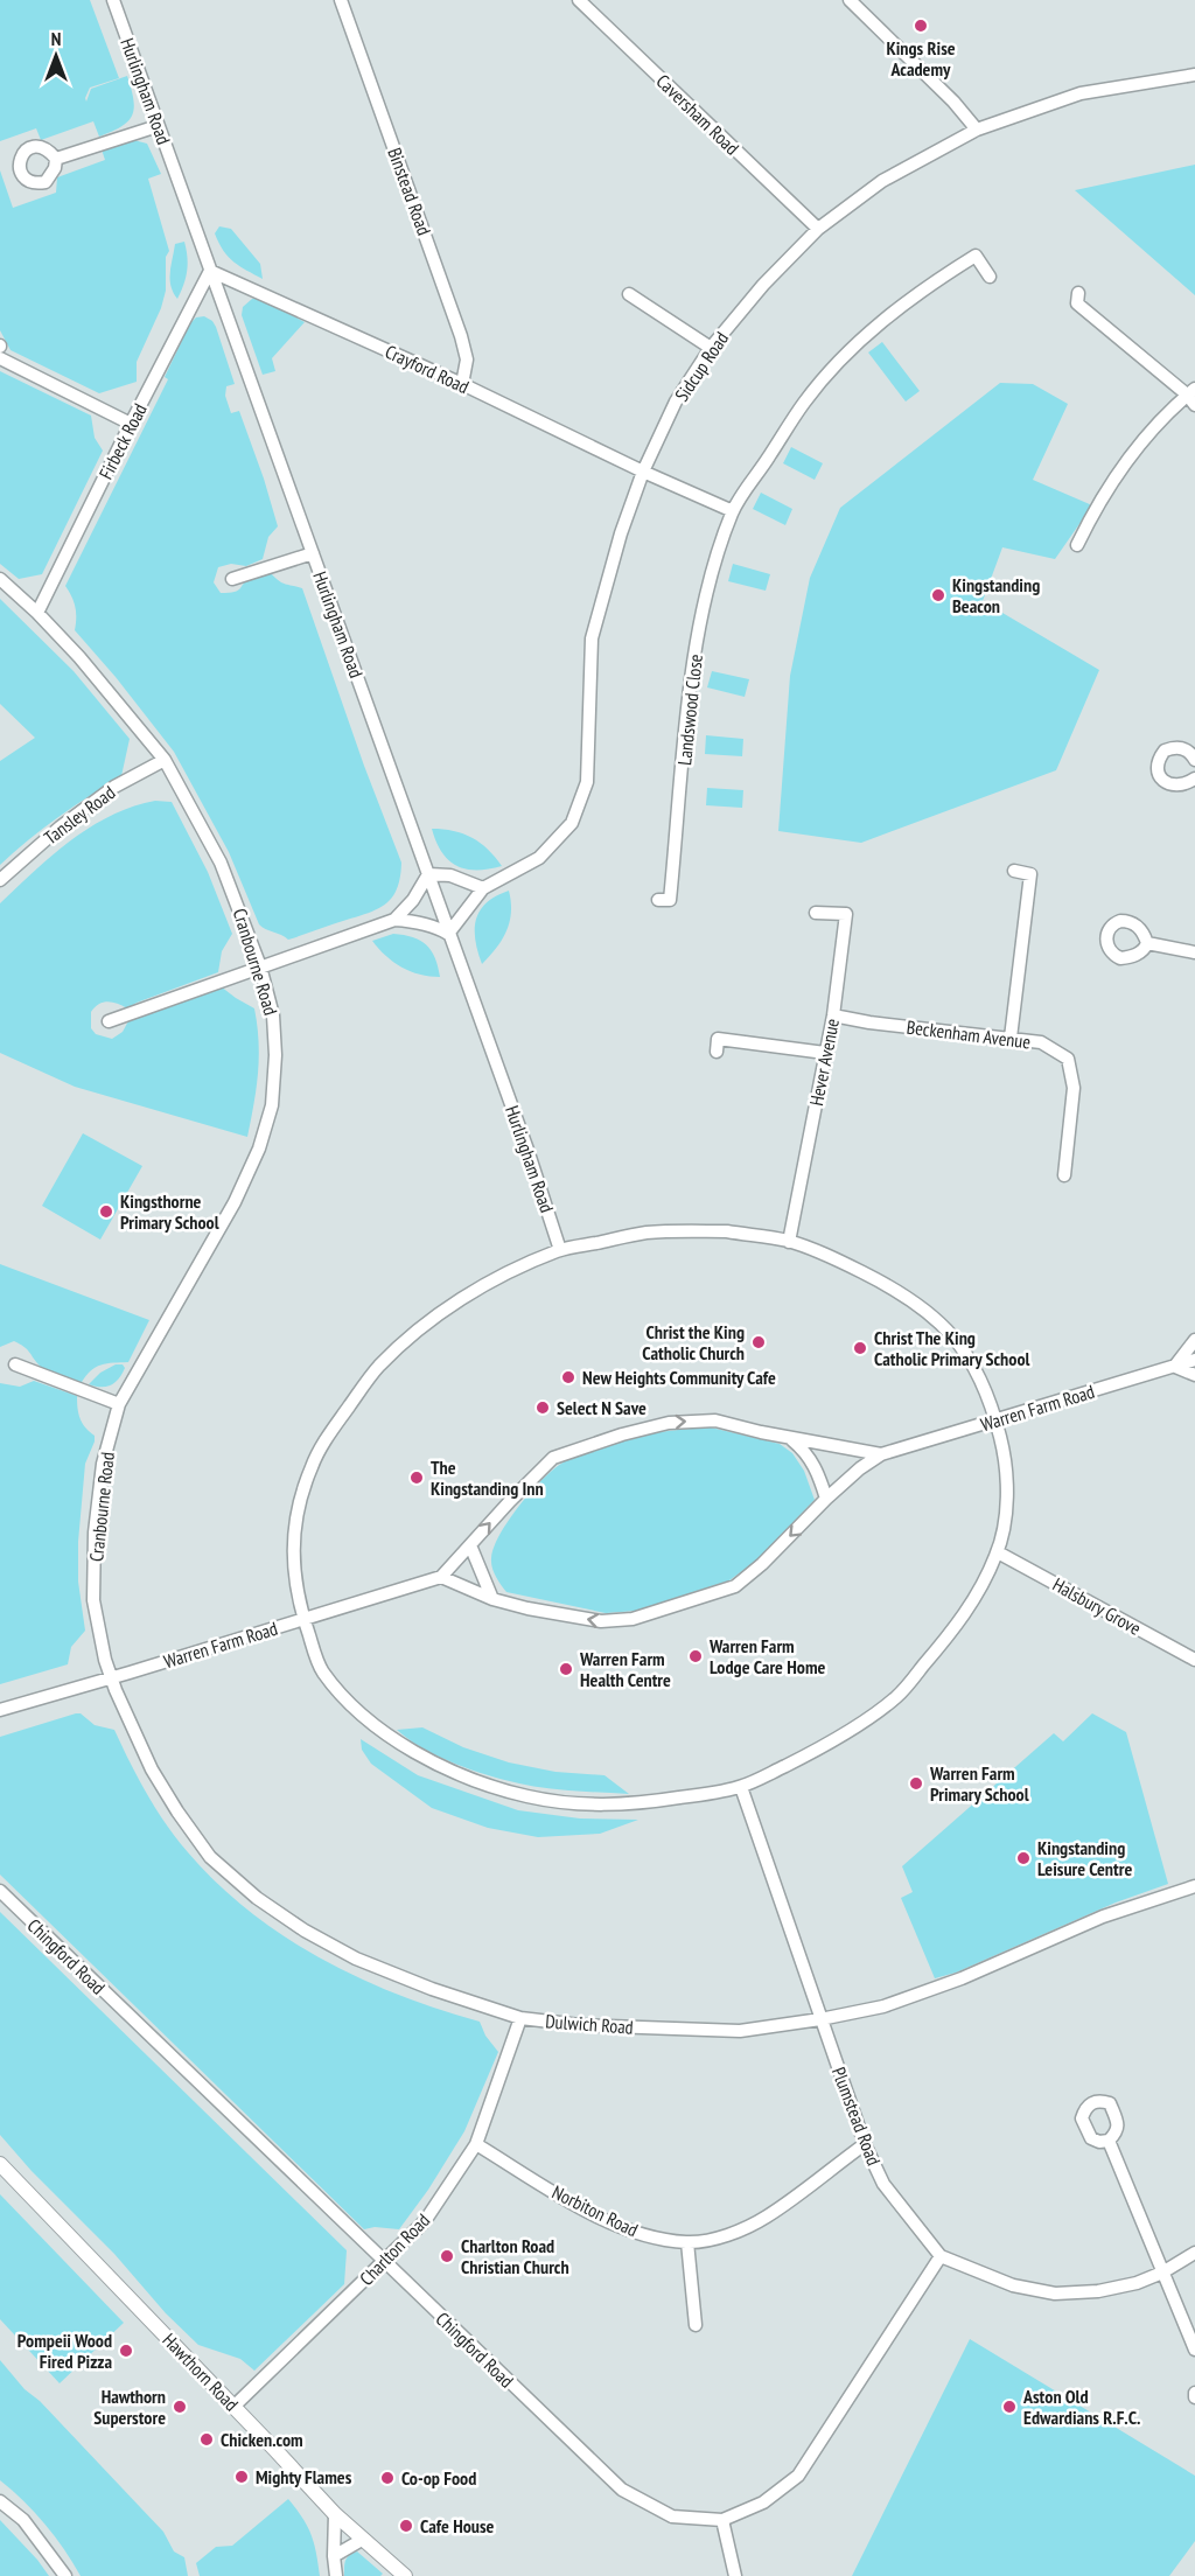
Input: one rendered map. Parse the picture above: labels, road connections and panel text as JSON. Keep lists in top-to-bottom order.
{
  "streets": {
    "street": [
      "Hurlingham Road",
      "Caversham Road",
      "Binstead Road",
      "Sidcup Road",
      "Crayford Road",
      "Firbeck Road",
      "Landswood Close",
      "Tansley Road",
      "Cranbourne Road",
      "Beckenham Avenue",
      "Hever Avenue",
      "Warren Farm Road",
      "Halsbury Grove",
      "Chingford Road",
      "Dulwich Road",
      "Plumstead Road",
      "Norbiton Road",
      "Charlton Road",
      "Hawthorn Road"
    ]
  },
  "crossings": [
    ["Hurlingham Road", "Sidcup Road"],
    ["Hurlingham Road", "Crayford Road"],
    ["Hurlingham Road", "Firbeck Road"],
    ["Caversham Road", "Sidcup Road"],
    ["Binstead Road", "Crayford Road"],
    ["Sidcup Road", "Crayford Road"],
    ["Crayford Road", "Firbeck Road"],
    ["Firbeck Road", "Cranbourne Road"],
    ["Tansley Road", "Cranbourne Road"],
    ["Cranbourne Road", "Warren Farm Road"],
    ["Cranbourne Road", "Dulwich Road"],
    ["Beckenham Avenue", "Hever Avenue"],
    ["Warren Farm Road", "Dulwich Road"],
    ["Chingford Road", "Plumstead Road"],
    ["Chingford Road", "Charlton Road"],
    ["Dulwich Road", "Plumstead Road"],
    ["Dulwich Road", "Charlton Road"],
    ["Plumstead Road", "Norbiton Road"],
    ["Norbiton Road", "Charlton Road"],
    ["Charlton Road", "Hawthorn Road"]
  ],
  "places": [
    "Kings Rise Academy",
    "Kingstanding Beacon",
    "Kingsthorne Primary School",
    "Christ the King Catholic Church",
    "Christ The King Catholic Primary School",
    "New Heights Community Cafe",
    "Select N Save",
    "The Kingstanding Inn",
    "Warren Farm Lodge Care Home",
    "Warren Farm Health Centre",
    "Warren Farm Primary School",
    "Kingstanding Leisure Centre",
    "Charlton Road Christian Church",
    "Pompeii Wood Fired Pizza",
    "Hawthorn Superstore",
    "Aston Old Edwardians R.F.C.",
    "Chicken.com",
    "Mighty Flames",
    "Co-op Food",
    "Cafe House"
  ],
  "north": "top"
}
